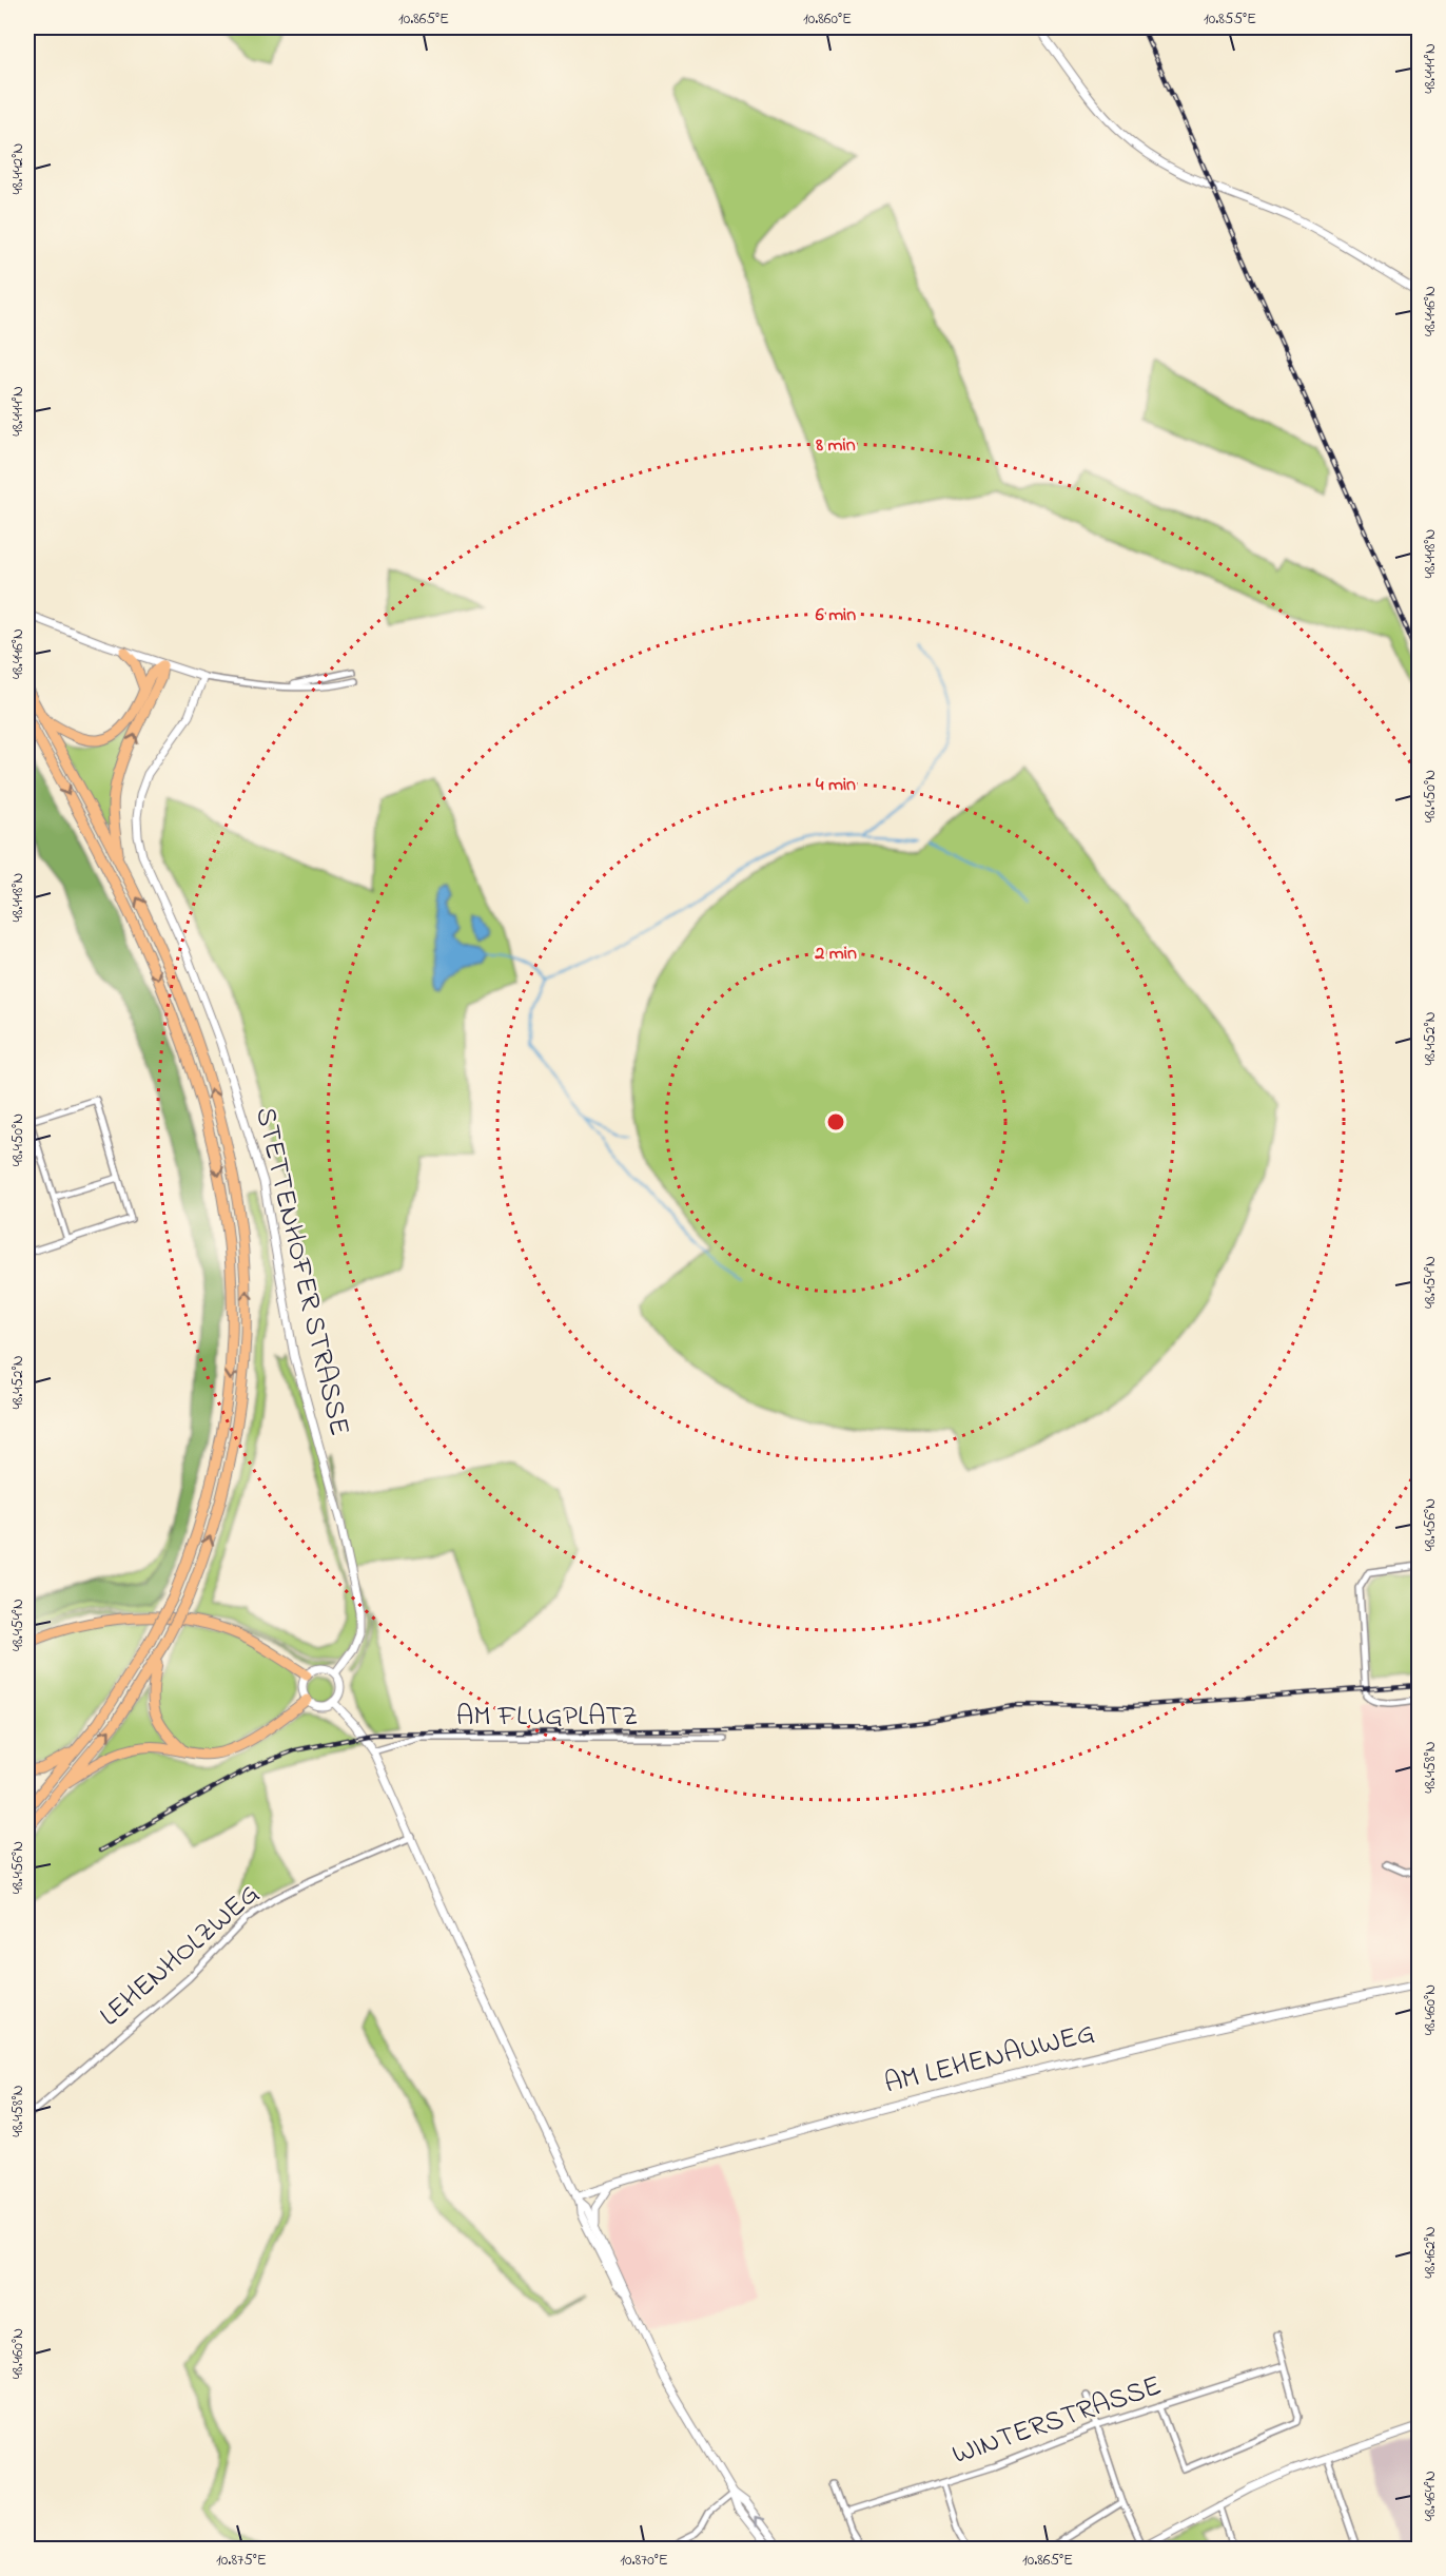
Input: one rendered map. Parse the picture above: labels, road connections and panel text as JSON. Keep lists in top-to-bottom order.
{
  "streets": {
    "street": [
      "STETTENHOFER STRASSE",
      "AM FLUGPLATZ",
      "LEHENHOLZWEG",
      "AM LEHENAUWEG",
      "WINTERSTRASSE"
    ]
  },
  "coordinates": [
    "10.865°E",
    "10.860°E",
    "10.855°E",
    "48.444°N",
    "48.442°N",
    "48.446°N",
    "48.448°N",
    "48.450°N",
    "48.452°N",
    "48.454°N",
    "48.456°N",
    "48.458°N",
    "48.460°N",
    "48.462°N",
    "48.464°N",
    "10.875°E",
    "10.870°E"
  ],
  "rings": [
    "8 min",
    "6 min",
    "4 min",
    "2 min"
  ]
}
